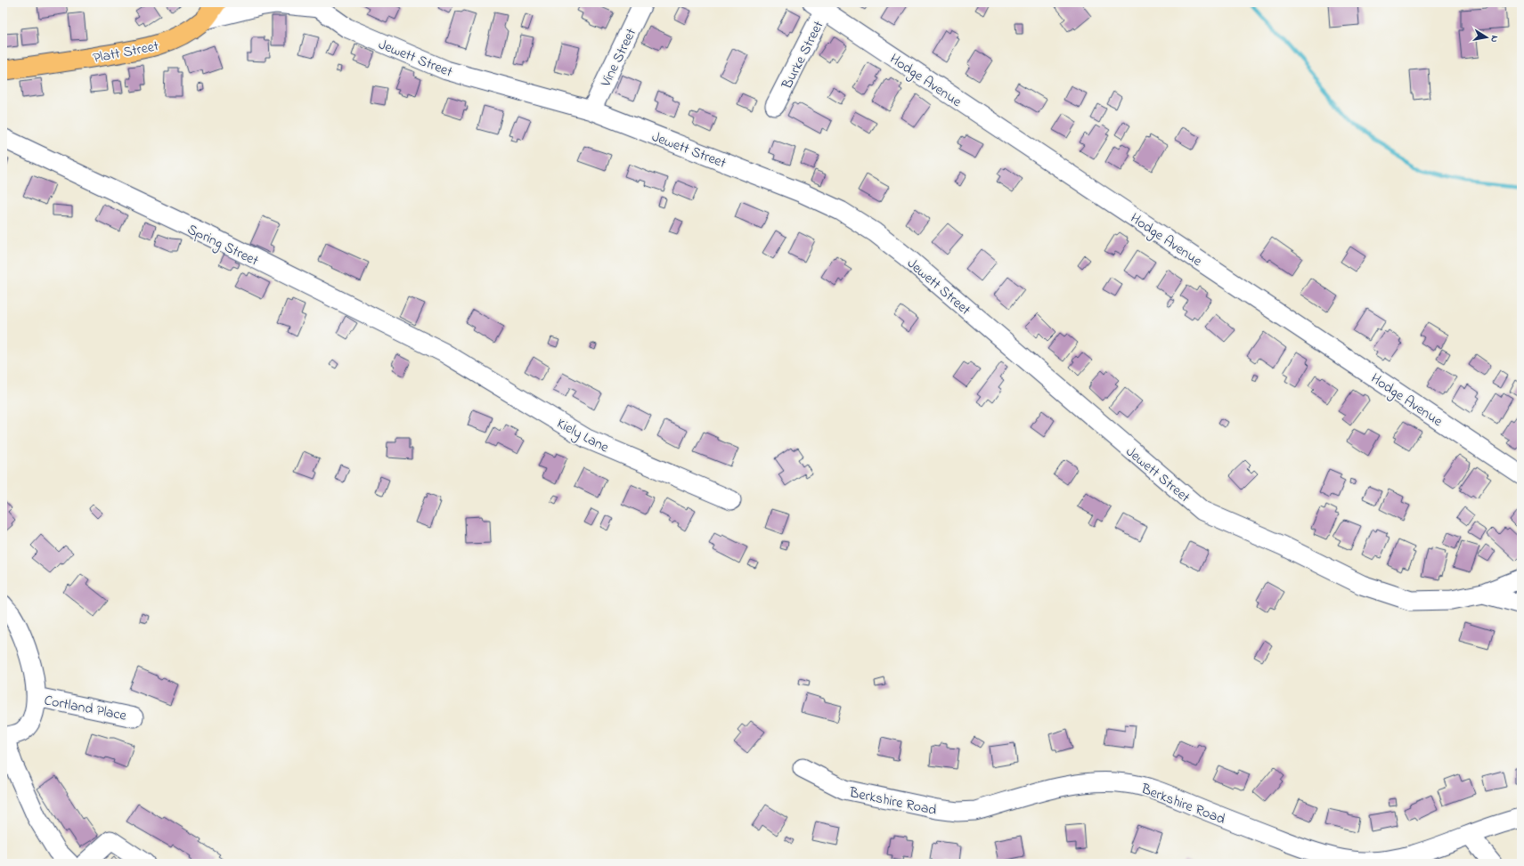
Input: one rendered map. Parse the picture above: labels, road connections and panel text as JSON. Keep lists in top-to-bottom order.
{
  "streets": {
    "main road": ["Platt Street"],
    "street": [
      "Burke Street",
      "Jewett Street",
      "Vine Street",
      "Hodge Avenue",
      "Spring Street",
      "Kiely Lane",
      "Cortland Place",
      "Berkshire Road"
    ]
  },
  "crossings": [
    ["Platt Street", "Jewett Street"],
    ["Burke Street", "Hodge Avenue"],
    ["Jewett Street", "Vine Street"],
    ["Spring Street", "Kiely Lane"]
  ],
  "north": "right"
}
